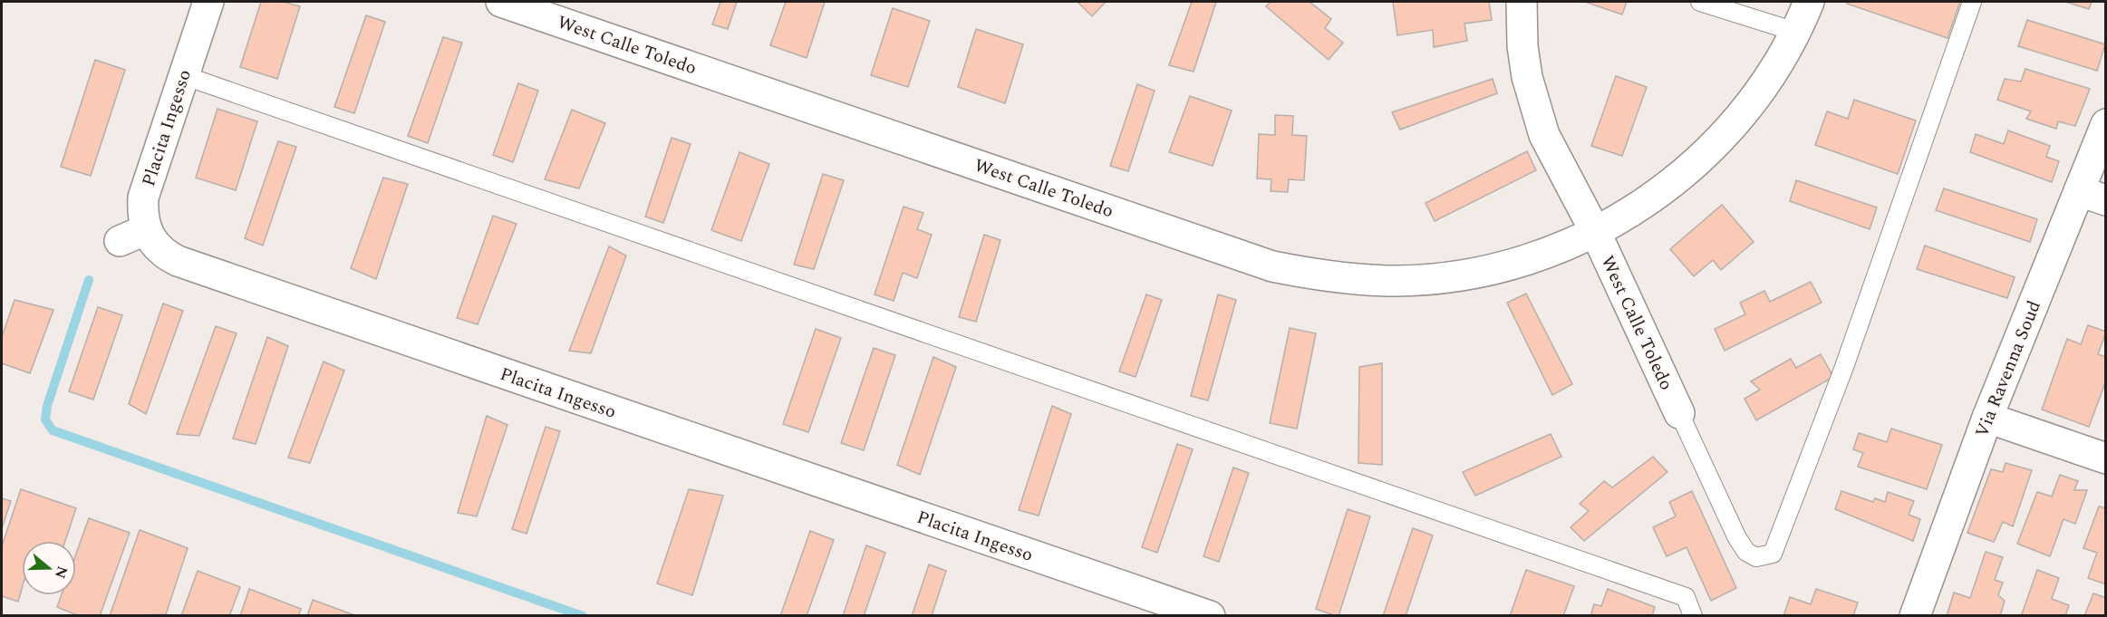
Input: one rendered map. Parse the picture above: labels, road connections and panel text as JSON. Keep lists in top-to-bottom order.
{
  "streets": {
    "street": ["West Calle Toledo", "Placita Ingesso", "Via Ravenna Soud"]
  },
  "north": "right"
}
